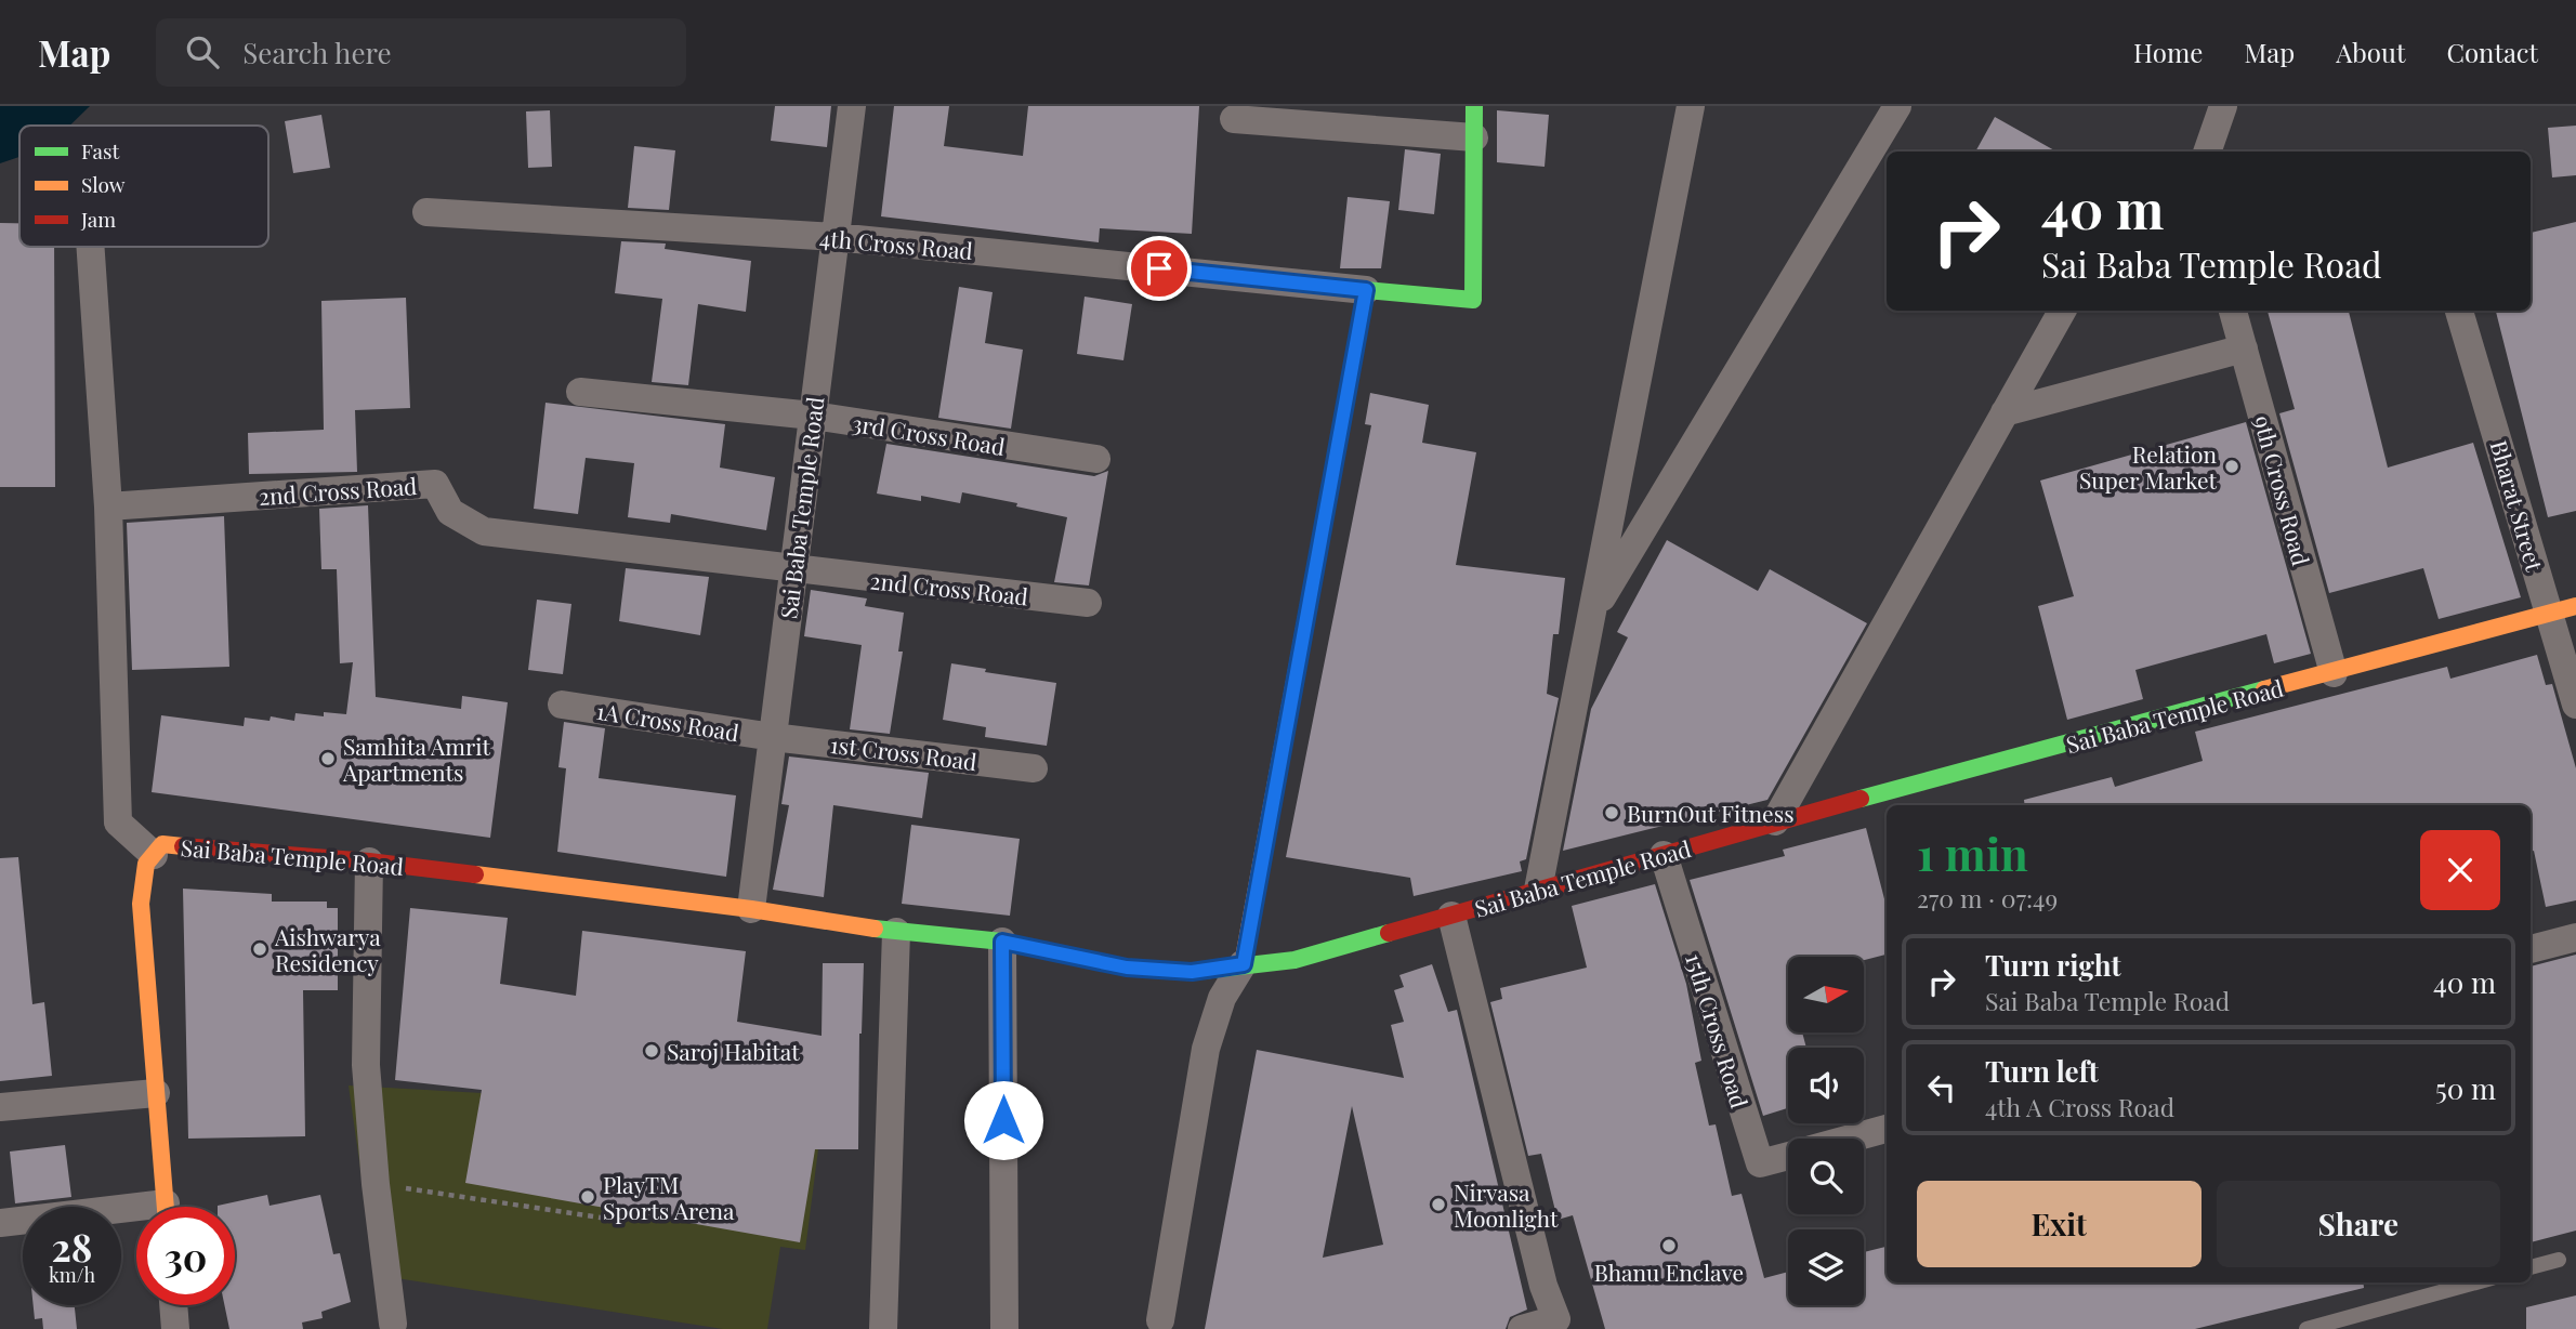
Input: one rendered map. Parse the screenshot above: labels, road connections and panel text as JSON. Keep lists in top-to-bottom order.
{
  "streets": {
    "street": [
      "4th Cross Road",
      "3rd Cross Road",
      "2nd Cross Road",
      "9th Cross Road",
      "Bharat Street",
      "Sai Baba Temple Road",
      "1A Cross Road",
      "1st Cross Road",
      "15th Cross Road"
    ]
  },
  "crossings": [
    ["4th Cross Road", "Sai Baba Temple Road"],
    ["3rd Cross Road", "Sai Baba Temple Road"],
    ["2nd Cross Road", "Sai Baba Temple Road"],
    ["9th Cross Road", "Sai Baba Temple Road"],
    ["Bharat Street", "Sai Baba Temple Road"],
    ["Sai Baba Temple Road", "1A Cross Road"],
    ["Sai Baba Temple Road", "1st Cross Road"],
    ["Sai Baba Temple Road", "15th Cross Road"],
    ["1A Cross Road", "1st Cross Road"]
  ],
  "places": [
    "Relation Super Market",
    "Samhita Amrit Apartments",
    "BurnOut Fitness",
    "Aishwarya Residency",
    "Saroj Habitat",
    "PlayTM Sports Arena",
    "Nirvasa Moonlight",
    "Bhanu Enclave"
  ],
  "legend": ["Fast", "Slow", "Jam"],
  "north": "right",
  "page": {
    "header": "Map",
    "search": "Search here",
    "nav": [
      "Home",
      "Map",
      "About",
      "Contact"
    ],
    "turn": ["40 m", "Sai Baba Temple Road"],
    "heading": ["1 min", "270 m · 07:49"],
    "list": [
      {
        "name": "Turn right",
        "note": "Sai Baba Temple Road",
        "value": "40 m"
      },
      {
        "name": "Turn left",
        "note": "4th A Cross Road",
        "value": "50 m"
      }
    ],
    "buttons": ["Exit", "Share"],
    "speed": "28 km/h",
    "limit": "30"
  }
}
